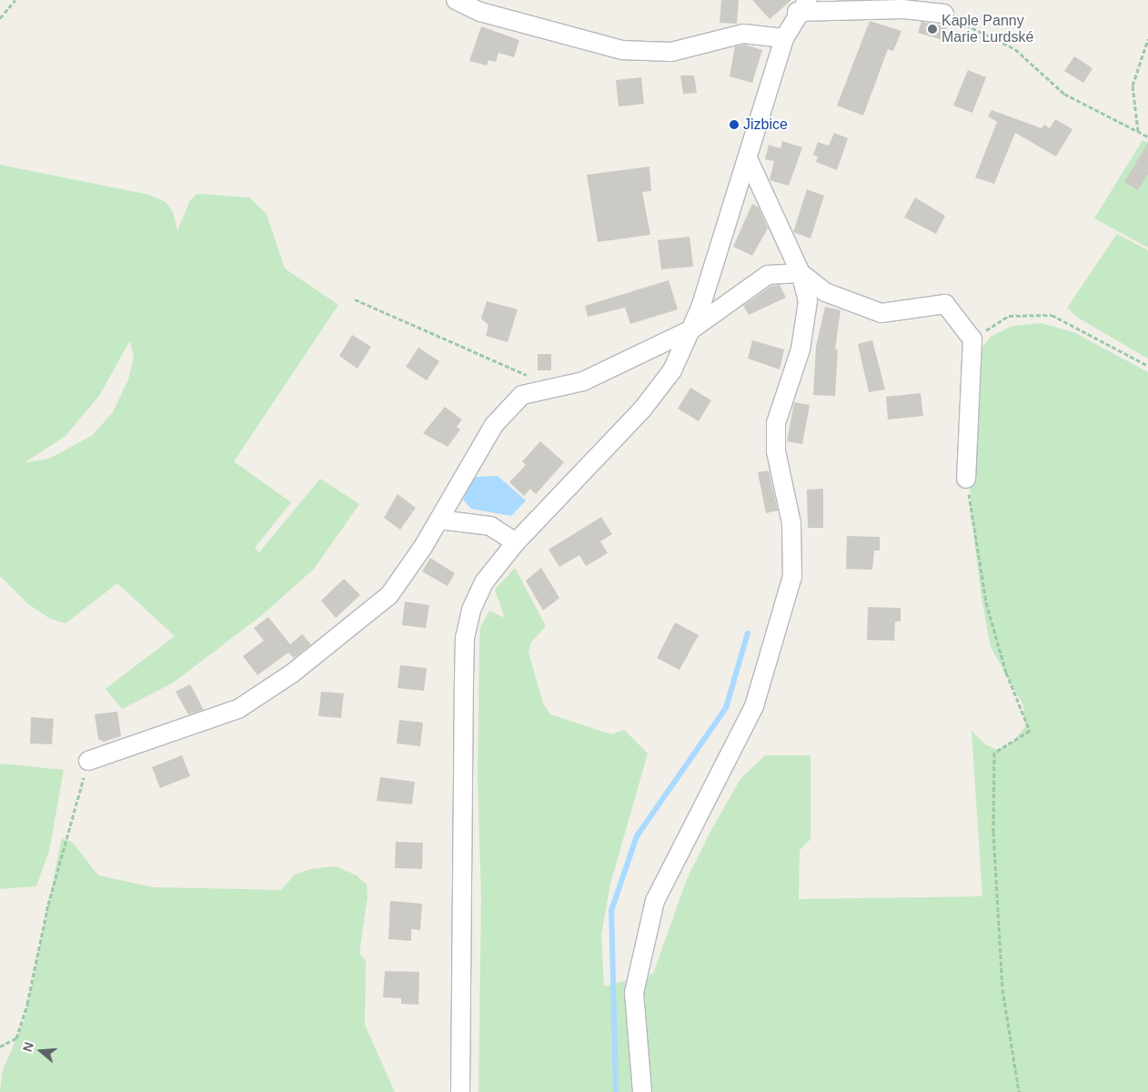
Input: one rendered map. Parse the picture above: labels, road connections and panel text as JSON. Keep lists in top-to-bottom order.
{
  "places": ["Kaple Panny Marie Lurdské", "Jizbice"],
  "north": "left"
}
